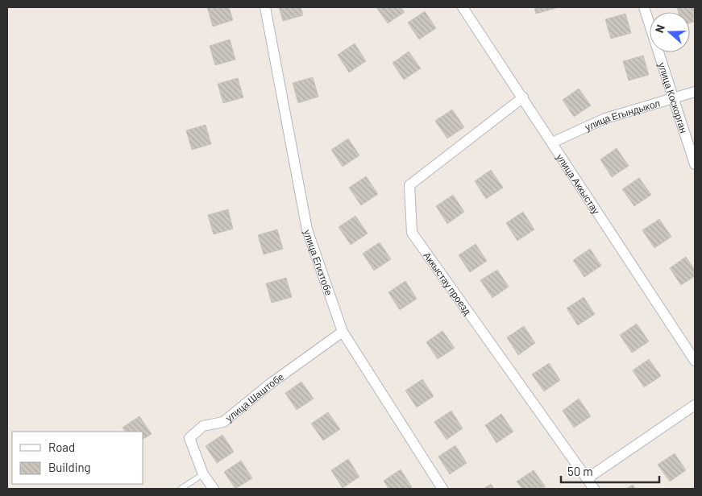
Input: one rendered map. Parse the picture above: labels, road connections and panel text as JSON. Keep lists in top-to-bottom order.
{
  "streets": {
    "street": [
      "улица Коскорган",
      "улица Егындыкол",
      "улица Аккыстау",
      "улица Егизтобе",
      "Аккыстау проезд",
      "улица Шаштобе"
    ]
  },
  "crossings": [
    ["улица Коскорган", "улица Егындыкол"],
    ["улица Егындыкол", "улица Аккыстау"],
    ["улица Аккыстау", "Аккыстау проезд"],
    ["улица Егизтобе", "улица Шаштобе"]
  ],
  "legend": ["Road", "Building"],
  "scale_bar": "50 m",
  "north": "left"
}
